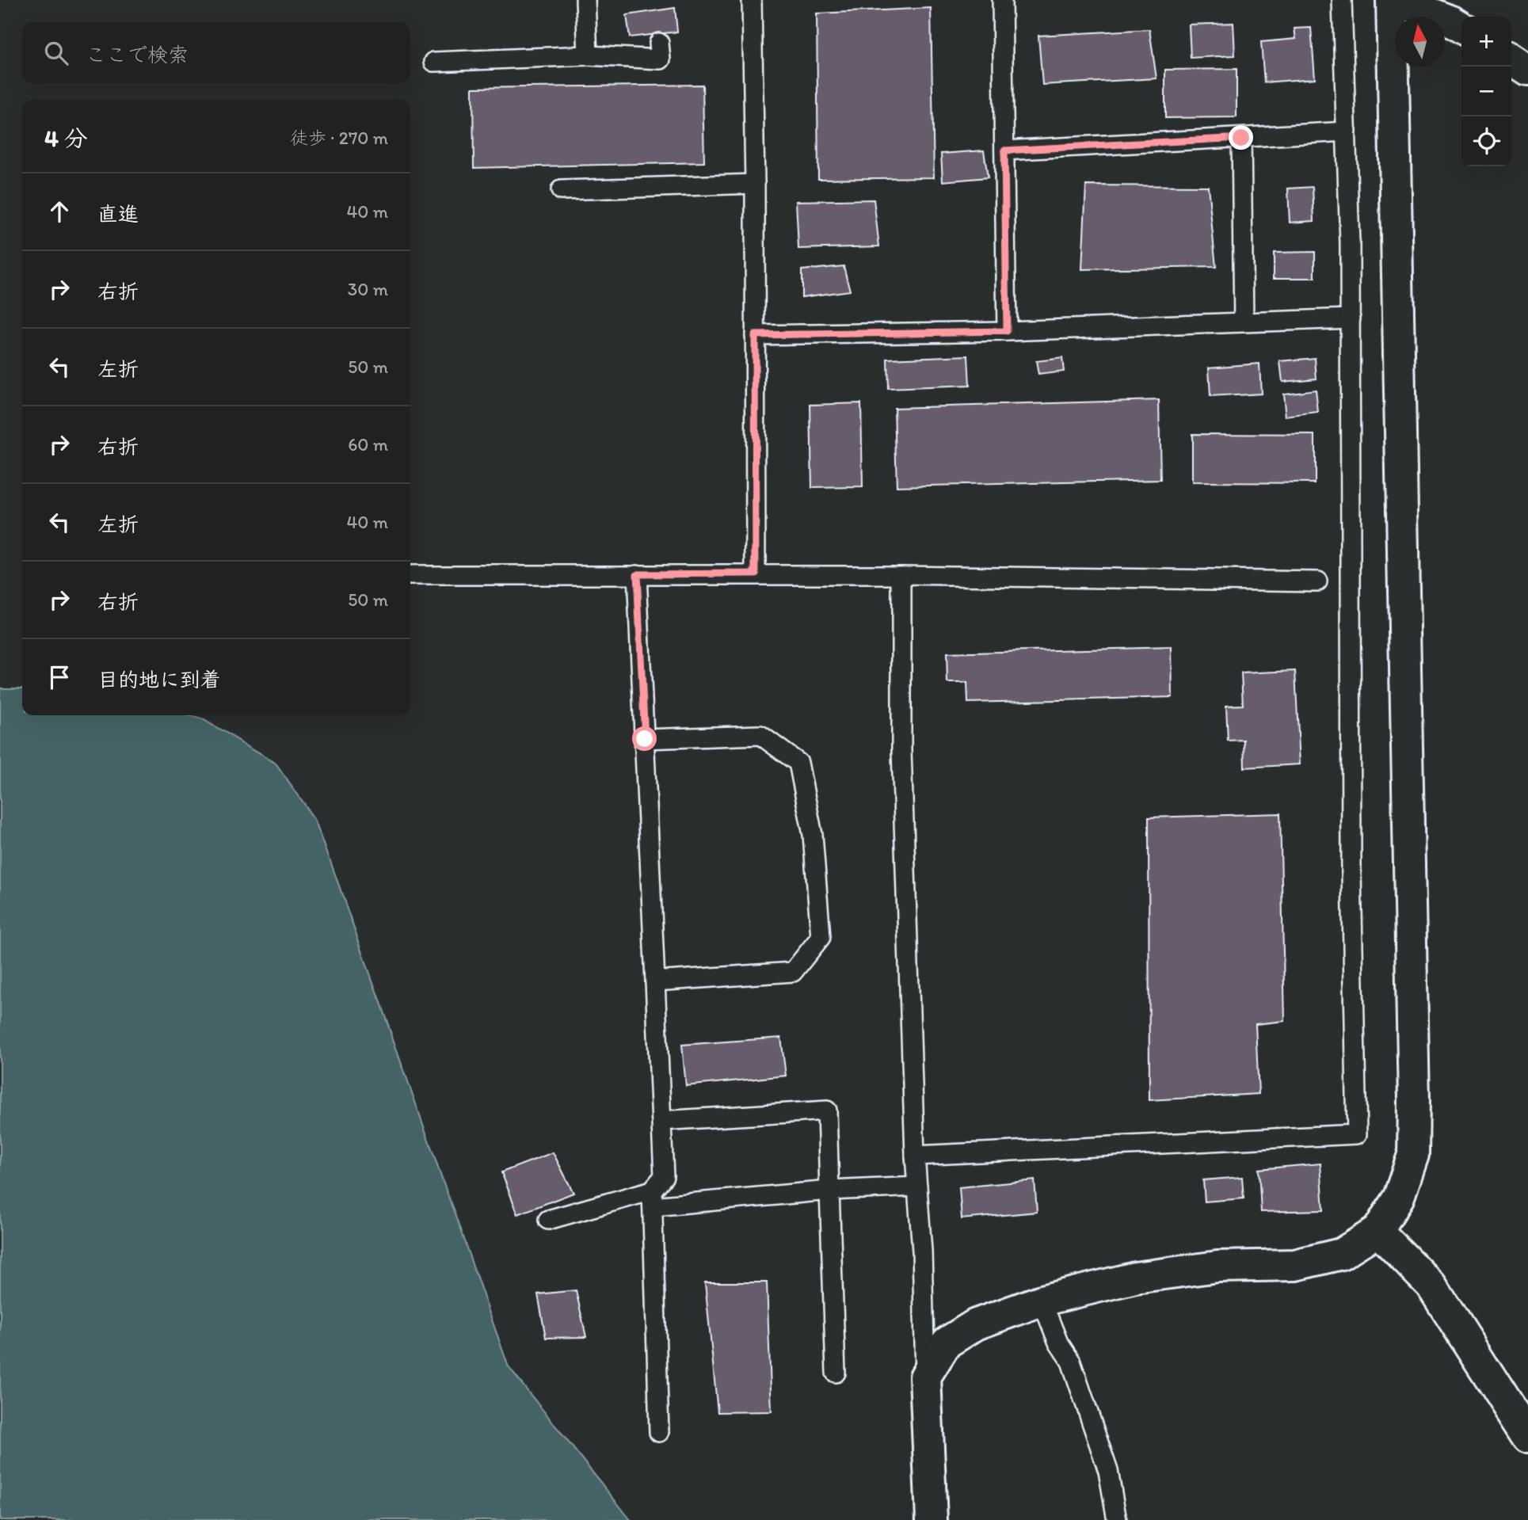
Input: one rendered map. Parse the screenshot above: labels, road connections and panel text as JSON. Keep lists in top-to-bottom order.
{
  "north": "top",
  "page": {
    "map_buttons": ["+", "−"],
    "search": "ここで検索",
    "heading": ["4 分", "徒歩 · 270 m"],
    "list": [
      ["直進", "40 m"],
      ["右折", "30 m"],
      ["左折", "50 m"],
      ["右折", "60 m"],
      ["左折", "40 m"],
      ["右折", "50 m"],
      "目的地に到着"
    ]
  }
}
